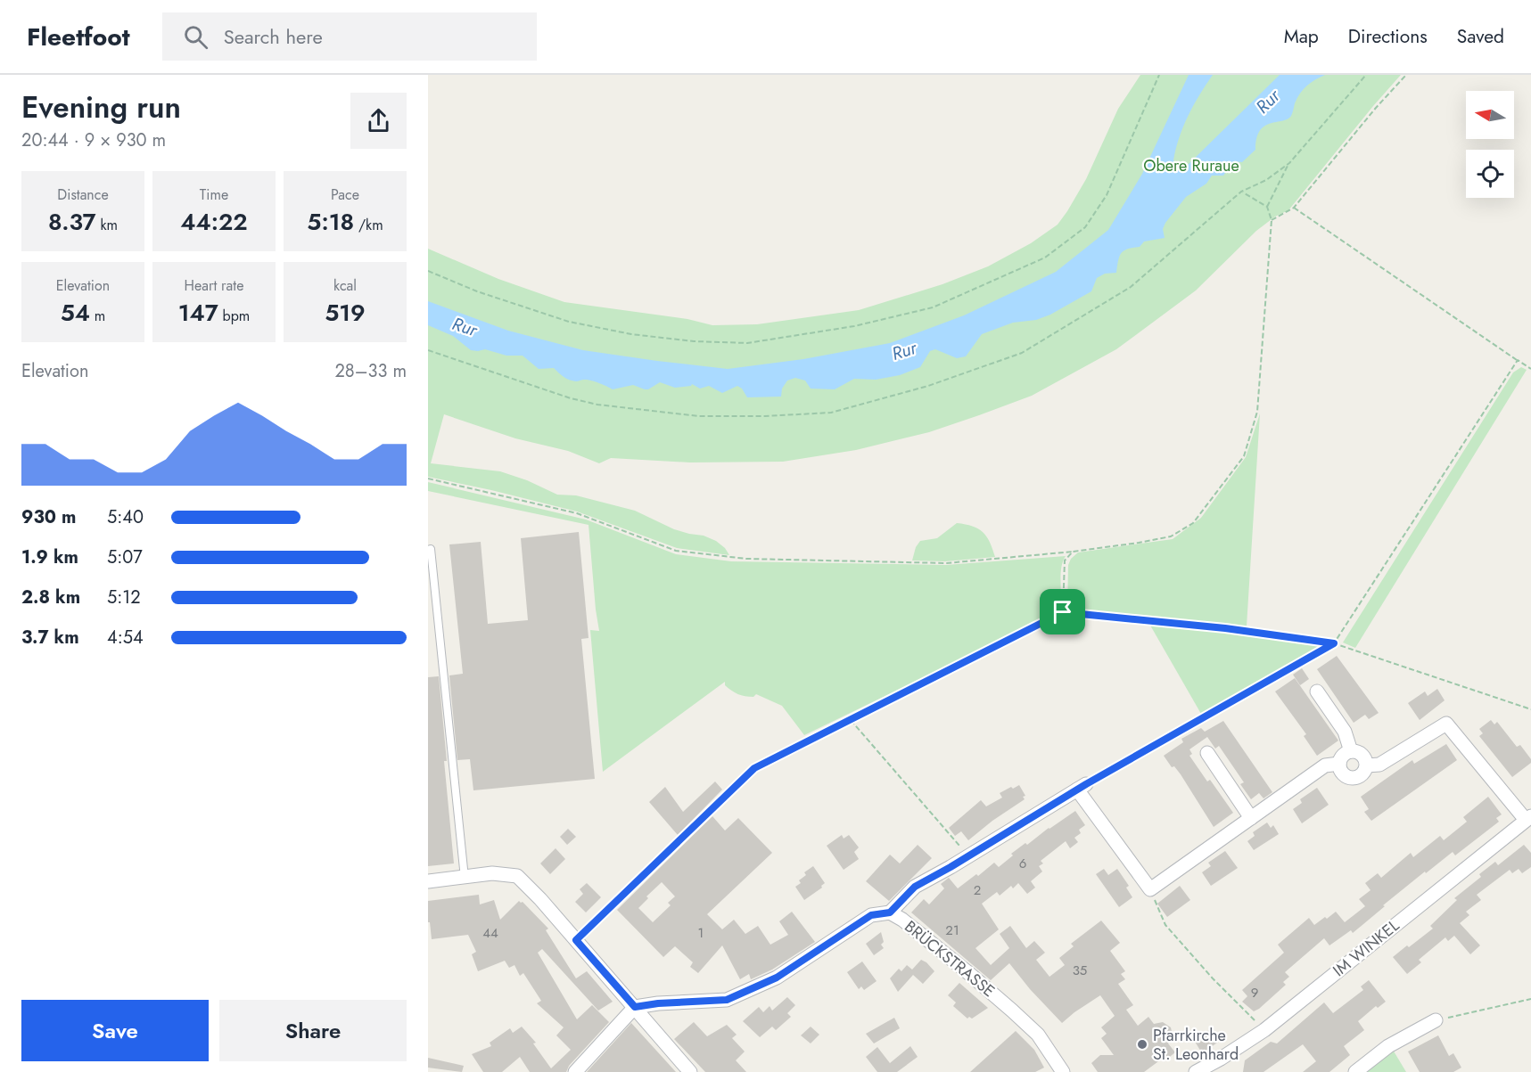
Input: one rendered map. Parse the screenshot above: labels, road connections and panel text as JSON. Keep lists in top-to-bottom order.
{
  "streets": {
    "street": ["IM WINKEL", "BRÜCKSTRASSE"]
  },
  "water": ["Rur"],
  "parks": ["Obere Ruraue"],
  "places": ["Pfarrkirche St. Leonhard"],
  "house_numbers": [
    "6",
    "2",
    "21",
    "44",
    "1",
    "35",
    "9"
  ],
  "north": "left",
  "page": {
    "header": "Fleetfoot",
    "search": "Search here",
    "nav": ["Map", "Directions", "Saved"],
    "heading": ["Evening run", "20:44 · 9 × 930 m"],
    "stats": [
      ["Distance", "8.37 km"],
      ["Time", "44:22"],
      ["Pace", "5:18 /km"],
      ["Elevation", "54 m"],
      ["Heart rate", "147 bpm"],
      ["kcal", "519"]
    ],
    "chart": ["Elevation", "28–33 m"],
    "list": [
      {
        "name": "930 m",
        "note": "5:40"
      },
      {
        "name": "1.9 km",
        "note": "5:07"
      },
      {
        "name": "2.8 km",
        "note": "5:12"
      },
      {
        "name": "3.7 km",
        "note": "4:54"
      }
    ],
    "buttons": ["Save", "Share"]
  }
}
